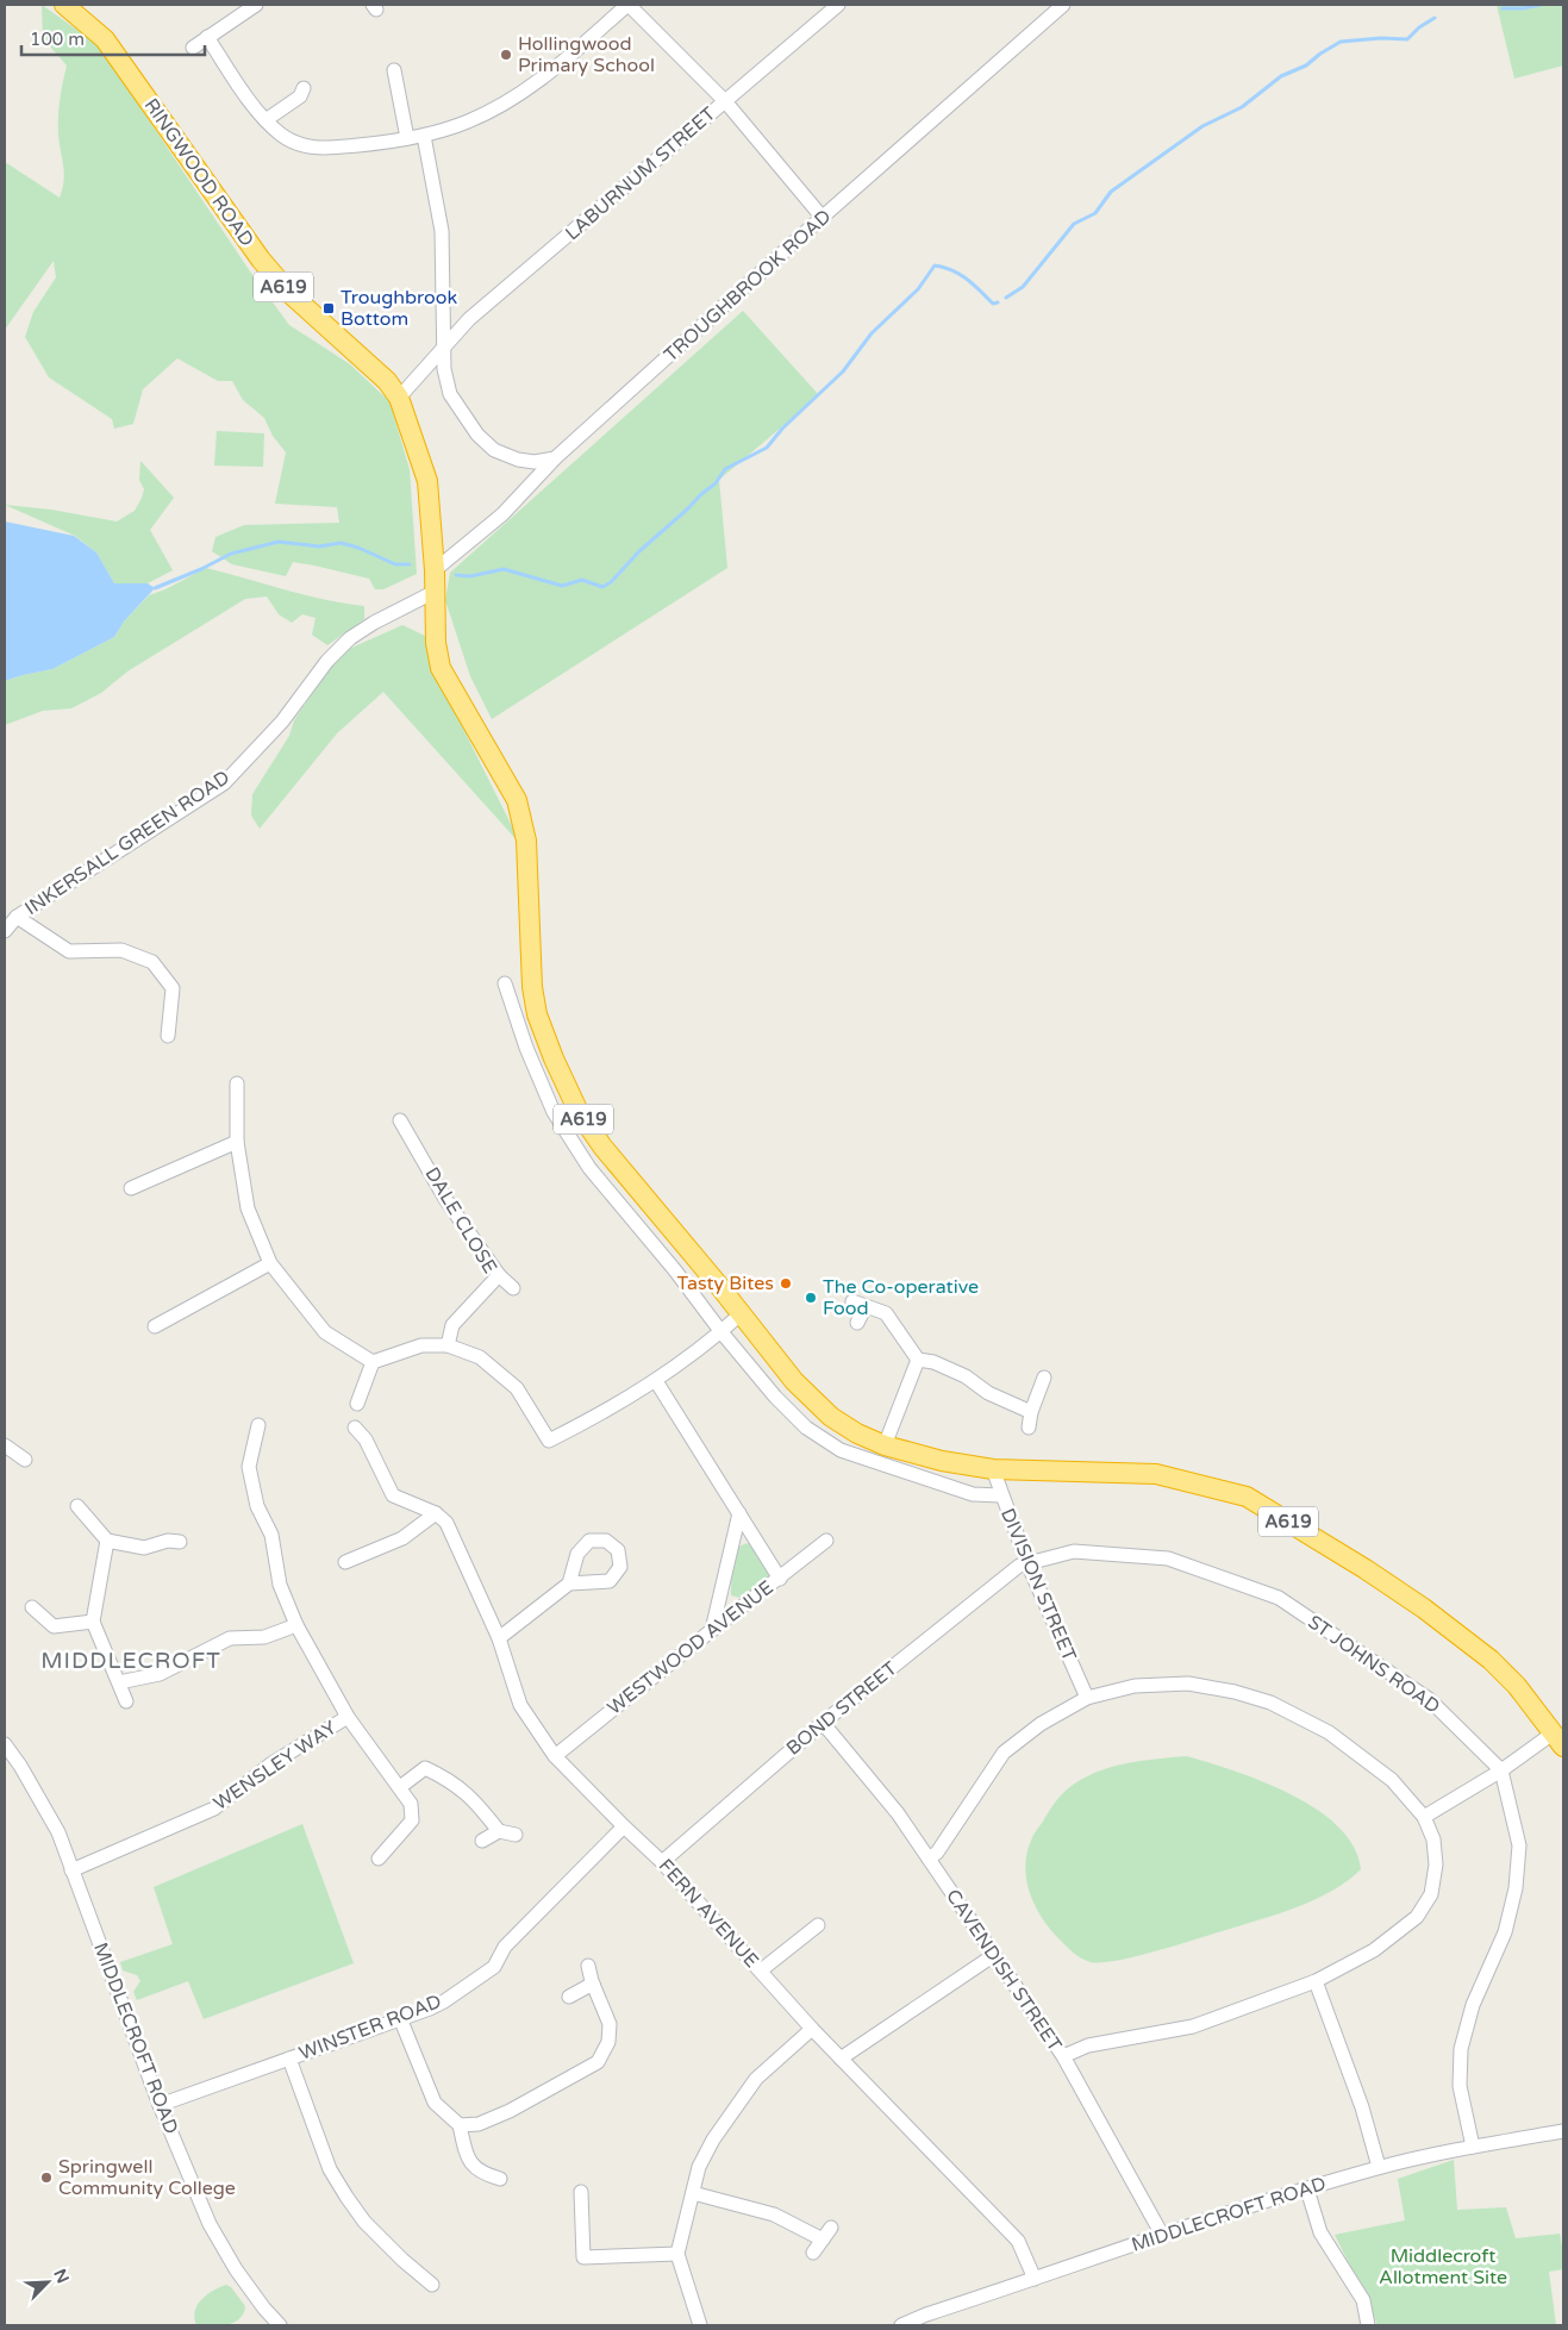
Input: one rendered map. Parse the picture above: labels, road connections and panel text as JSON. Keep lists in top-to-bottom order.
{
  "streets": {
    "highway": ["RINGWOOD ROAD", "A619"],
    "street": [
      "LABURNUM STREET",
      "TROUGHBROOK ROAD",
      "INKERSALL GREEN ROAD",
      "DALE CLOSE",
      "DIVISION STREET",
      "WESTWOOD AVENUE",
      "ST JOHNS ROAD",
      "BOND STREET",
      "WENSLEY WAY",
      "FERN AVENUE",
      "CAVENDISH STREET",
      "WINSTER ROAD",
      "MIDDLECROFT ROAD"
    ]
  },
  "crossings": [
    ["RINGWOOD ROAD", "LABURNUM STREET"],
    ["RINGWOOD ROAD", "TROUGHBROOK ROAD"],
    ["RINGWOOD ROAD", "A619"],
    ["RINGWOOD ROAD", "INKERSALL GREEN ROAD"],
    ["A619", "INKERSALL GREEN ROAD"],
    ["A619", "DIVISION STREET"],
    ["DIVISION STREET", "ST JOHNS ROAD"],
    ["DIVISION STREET", "BOND STREET"],
    ["WESTWOOD AVENUE", "FERN AVENUE"],
    ["ST JOHNS ROAD", "BOND STREET"],
    ["BOND STREET", "FERN AVENUE"],
    ["BOND STREET", "CAVENDISH STREET"],
    ["WENSLEY WAY", "MIDDLECROFT ROAD"],
    ["FERN AVENUE", "WINSTER ROAD"],
    ["FERN AVENUE", "MIDDLECROFT ROAD"],
    ["CAVENDISH STREET", "MIDDLECROFT ROAD"],
    ["WINSTER ROAD", "MIDDLECROFT ROAD"]
  ],
  "districts": ["MIDDLECROFT"],
  "parks": ["Middlecroft Allotment Site"],
  "places": {
    "other": [
      "Hollingwood Primary School",
      "Tasty Bites",
      "The Co-operative Food",
      "Springwell Community College"
    ],
    "transit": ["Troughbrook Bottom"]
  },
  "scale_bar": "100 m",
  "north": "top right"
}
